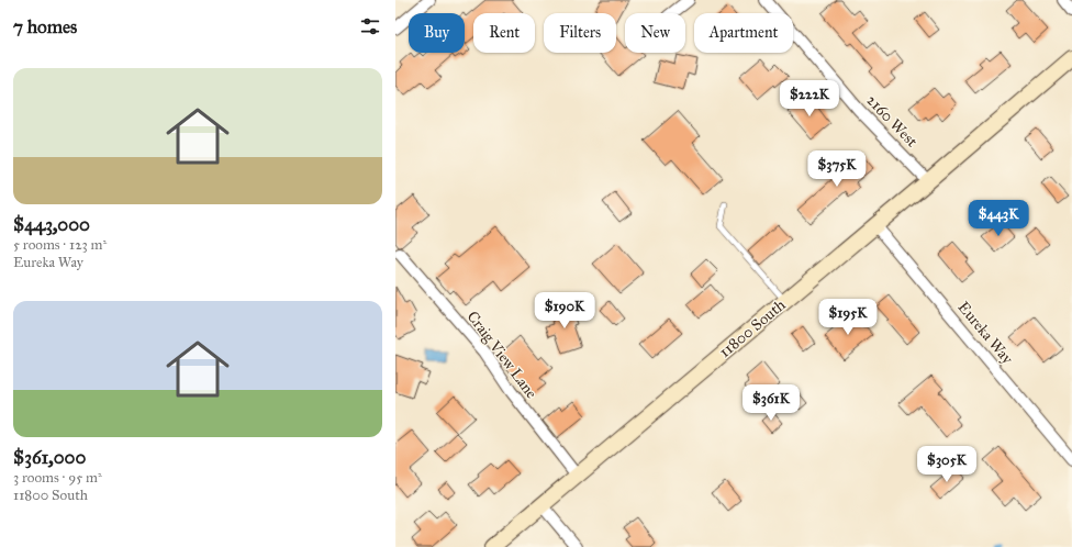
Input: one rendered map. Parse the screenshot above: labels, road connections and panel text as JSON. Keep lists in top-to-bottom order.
{
  "streets": {
    "main road": ["11800 South"],
    "street": ["2160 West", "Eureka Way", "Craig View Lane"]
  },
  "crossings": [
    ["2160 West", "11800 South"],
    ["11800 South", "Eureka Way"],
    ["11800 South", "Craig View Lane"]
  ],
  "page": {
    "heading": "7 homes",
    "chip": [
      "Buy",
      "Rent",
      "Filters",
      "New",
      "Apartment"
    ],
    "list": [
      {
        "name": "$443,000",
        "note": "5 rooms · 123 m² · Eureka Way"
      },
      {
        "name": "$361,000",
        "note": "3 rooms · 95 m² · 11800 South"
      }
    ],
    "price": [
      "$222K",
      "$375K",
      "$443K",
      "$190K",
      "$195K",
      "$361K",
      "$305K"
    ]
  }
}
